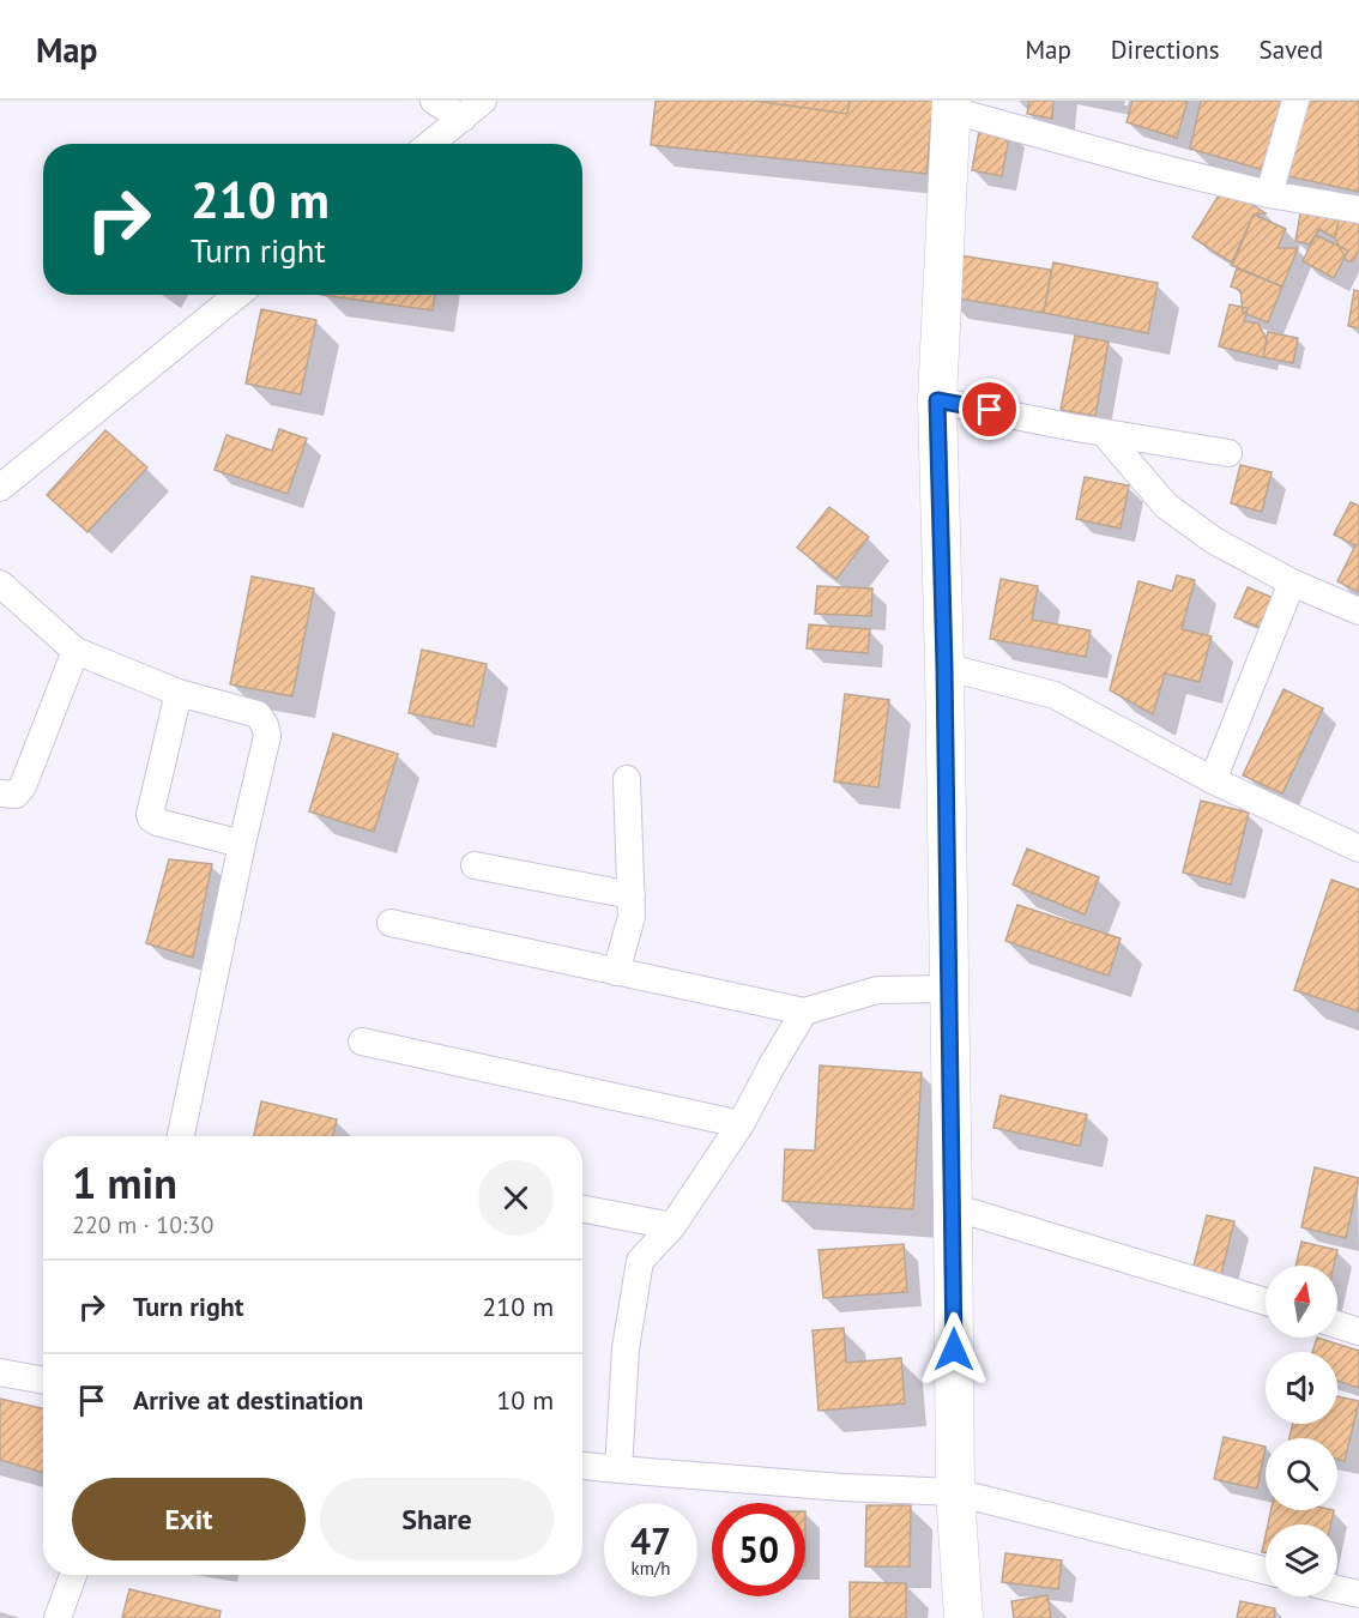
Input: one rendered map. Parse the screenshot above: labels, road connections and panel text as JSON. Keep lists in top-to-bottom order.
{
  "north": "top",
  "page": {
    "header": "Map",
    "nav": ["Map", "Directions", "Saved"],
    "turn": ["210 m", "Turn right"],
    "heading": ["1 min", "220 m · 10:30"],
    "list": [
      {
        "name": "Turn right",
        "value": "210 m"
      },
      {
        "name": "Arrive at destination",
        "value": "10 m"
      }
    ],
    "buttons": ["Exit", "Share"],
    "speed": "47 km/h",
    "limit": "50"
  }
}
